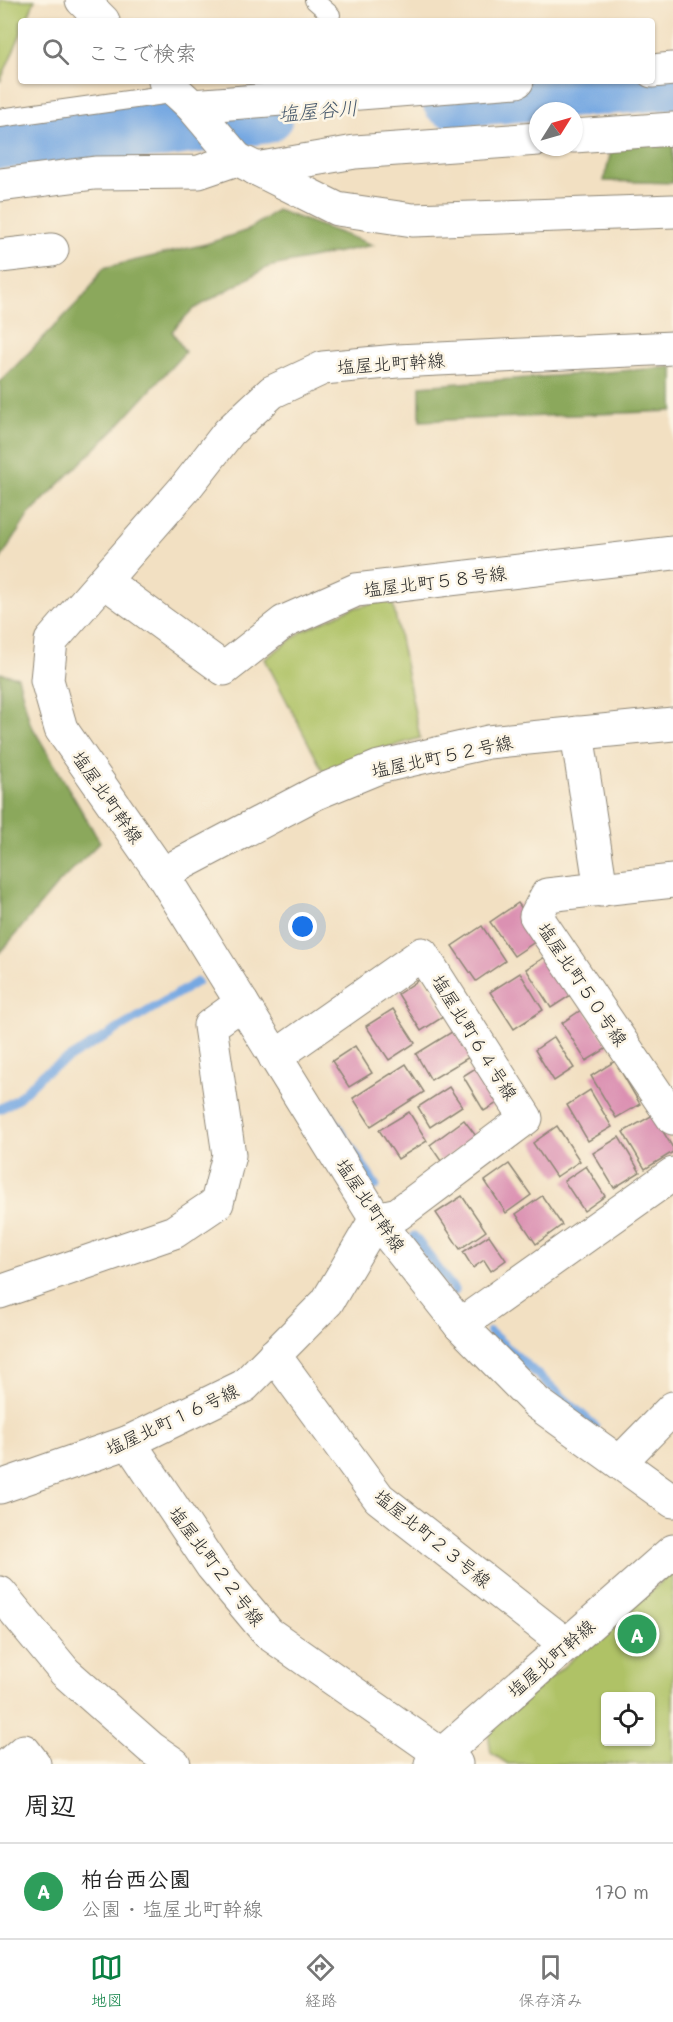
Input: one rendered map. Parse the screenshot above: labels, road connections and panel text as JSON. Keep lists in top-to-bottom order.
{
  "streets": {
    "street": [
      "塩屋北町幹線",
      "塩屋北町５８号線",
      "塩屋北町５２号線",
      "塩屋北町５０号線",
      "塩屋北町６４号線",
      "塩屋北町１６号線",
      "塩屋北町２３号線",
      "塩屋北町２２号線"
    ]
  },
  "crossings": [
    ["塩屋北町幹線", "塩屋北町５８号線"],
    ["塩屋北町幹線", "塩屋北町５２号線"],
    ["塩屋北町幹線", "塩屋北町６４号線"],
    ["塩屋北町幹線", "塩屋北町１６号線"],
    ["塩屋北町幹線", "塩屋北町２３号線"],
    ["塩屋北町幹線", "塩屋北町２２号線"],
    ["塩屋北町６４号線", "塩屋北町１６号線"],
    ["塩屋北町１６号線", "塩屋北町２３号線"],
    ["塩屋北町１６号線", "塩屋北町２２号線"]
  ],
  "water": ["塩屋谷川"],
  "north": "top right",
  "page": {
    "search": "ここで検索",
    "pins": "A",
    "heading": "周辺",
    "list": [
      {
        "mark": "A",
        "name": "柏台西公園",
        "note": "公園 · 塩屋北町幹線",
        "value": "170 m"
      }
    ],
    "nav": ["地図", "経路", "保存済み"]
  }
}
